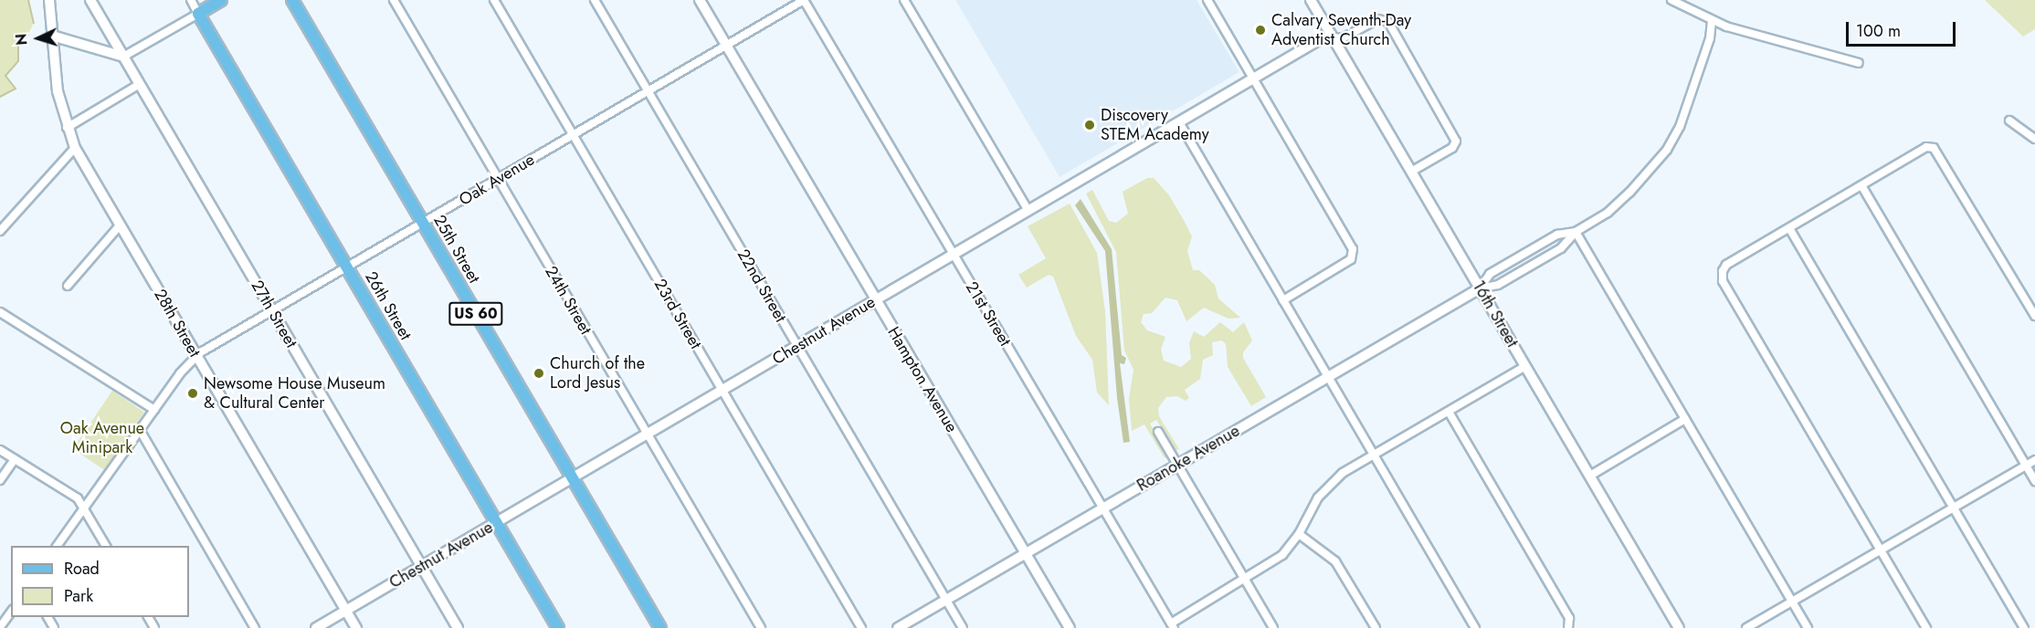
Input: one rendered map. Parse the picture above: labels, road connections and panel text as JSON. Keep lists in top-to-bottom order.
{
  "streets": {
    "main road": [
      "25th Street",
      "26th Street",
      "27th Street",
      "US 60",
      "16th Street",
      "28th Street",
      "Chestnut Avenue",
      "Hampton Avenue",
      "Roanoke Avenue"
    ],
    "street": [
      "Oak Avenue",
      "22nd Street",
      "24th Street",
      "23rd Street",
      "21st Street"
    ]
  },
  "crossings": [
    ["Oak Avenue", "25th Street"],
    ["Oak Avenue", "22nd Street"],
    ["Oak Avenue", "24th Street"],
    ["Oak Avenue", "26th Street"],
    ["Oak Avenue", "27th Street"],
    ["Oak Avenue", "23rd Street"],
    ["Oak Avenue", "21st Street"],
    ["Oak Avenue", "28th Street"],
    ["Oak Avenue", "Hampton Avenue"],
    ["25th Street", "Chestnut Avenue"],
    ["22nd Street", "Chestnut Avenue"],
    ["22nd Street", "Roanoke Avenue"],
    ["24th Street", "Chestnut Avenue"],
    ["26th Street", "Chestnut Avenue"],
    ["27th Street", "Chestnut Avenue"],
    ["23rd Street", "Chestnut Avenue"],
    ["21st Street", "Chestnut Avenue"],
    ["21st Street", "Roanoke Avenue"],
    ["16th Street", "Chestnut Avenue"],
    ["16th Street", "Roanoke Avenue"],
    ["28th Street", "Chestnut Avenue"],
    ["Chestnut Avenue", "Hampton Avenue"],
    ["Hampton Avenue", "Roanoke Avenue"]
  ],
  "parks": ["Oak Avenue Minipark"],
  "places": [
    "Calvary Seventh-Day Adventist Church",
    "Discovery STEM Academy",
    "Church of the Lord Jesus",
    "Newsome House Museum & Cultural Center"
  ],
  "legend": ["Road", "Park"],
  "scale_bar": "100 m",
  "north": "left"
}
